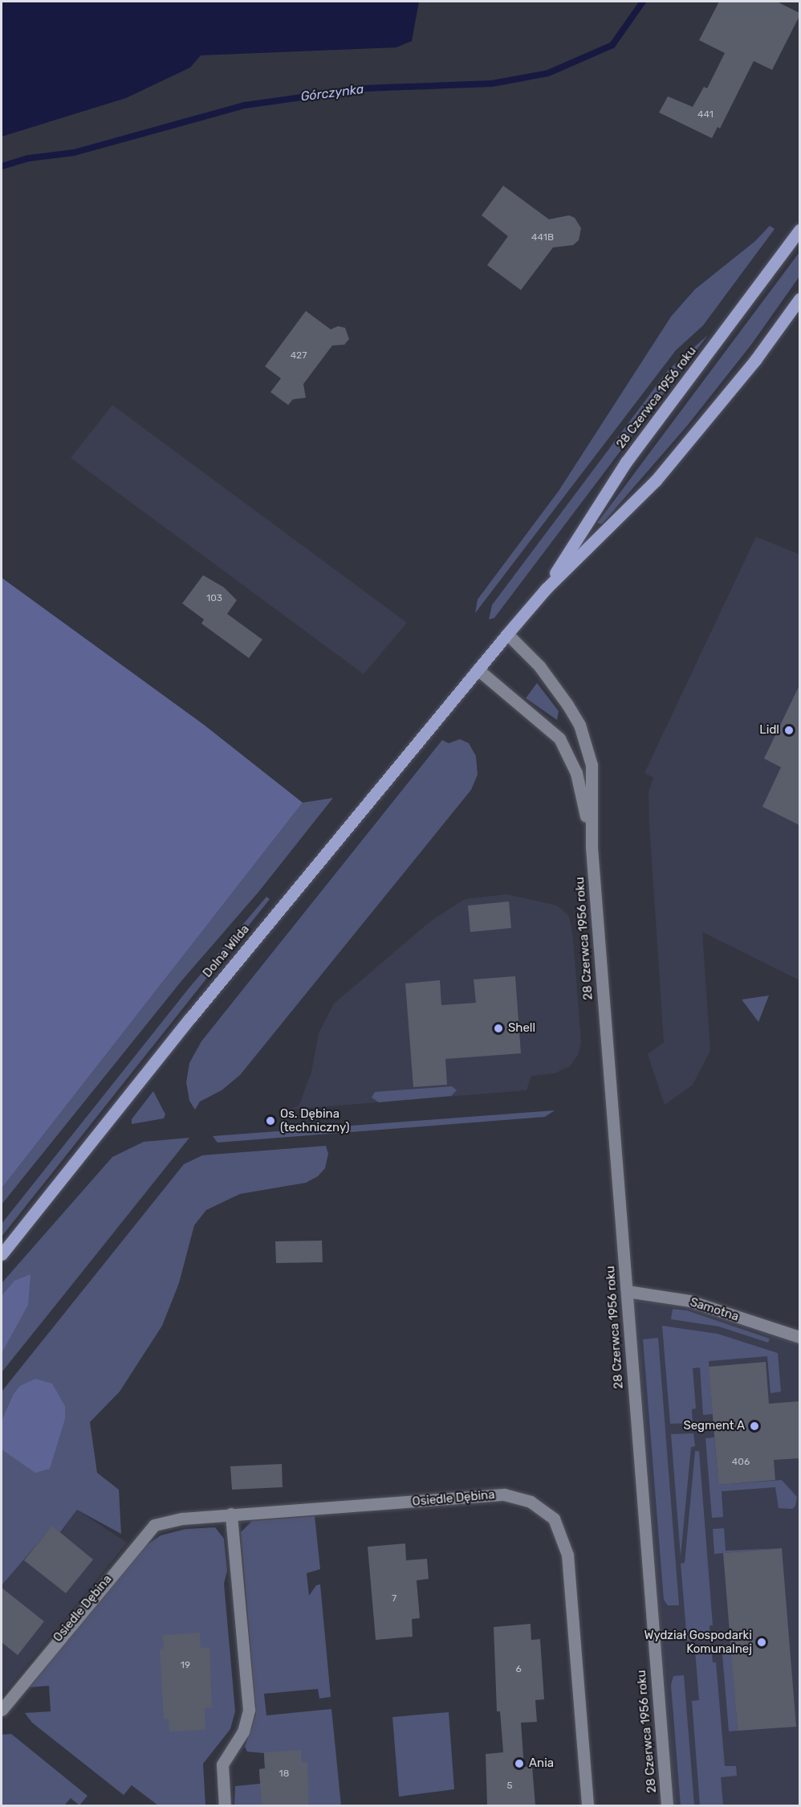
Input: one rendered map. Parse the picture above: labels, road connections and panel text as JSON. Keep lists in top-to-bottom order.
{
  "streets": {
    "main road": ["28 Czerwca 1956 roku", "Dolna Wilda"],
    "street": ["Samotna", "Osiedle Dębina"]
  },
  "crossings": [
    ["28 Czerwca 1956 roku", "Dolna Wilda"],
    ["28 Czerwca 1956 roku", "Samotna"]
  ],
  "water": ["Górczynka"],
  "places": [
    "Lidl",
    "Shell",
    "Os. Dębina (techniczny)",
    "Segment A",
    "Wydział Gospodarki Komunalnej",
    "Ania"
  ],
  "house_numbers": [
    "441",
    "441B",
    "427",
    "103",
    "406",
    "7",
    "19",
    "6",
    "18",
    "5"
  ]
}
